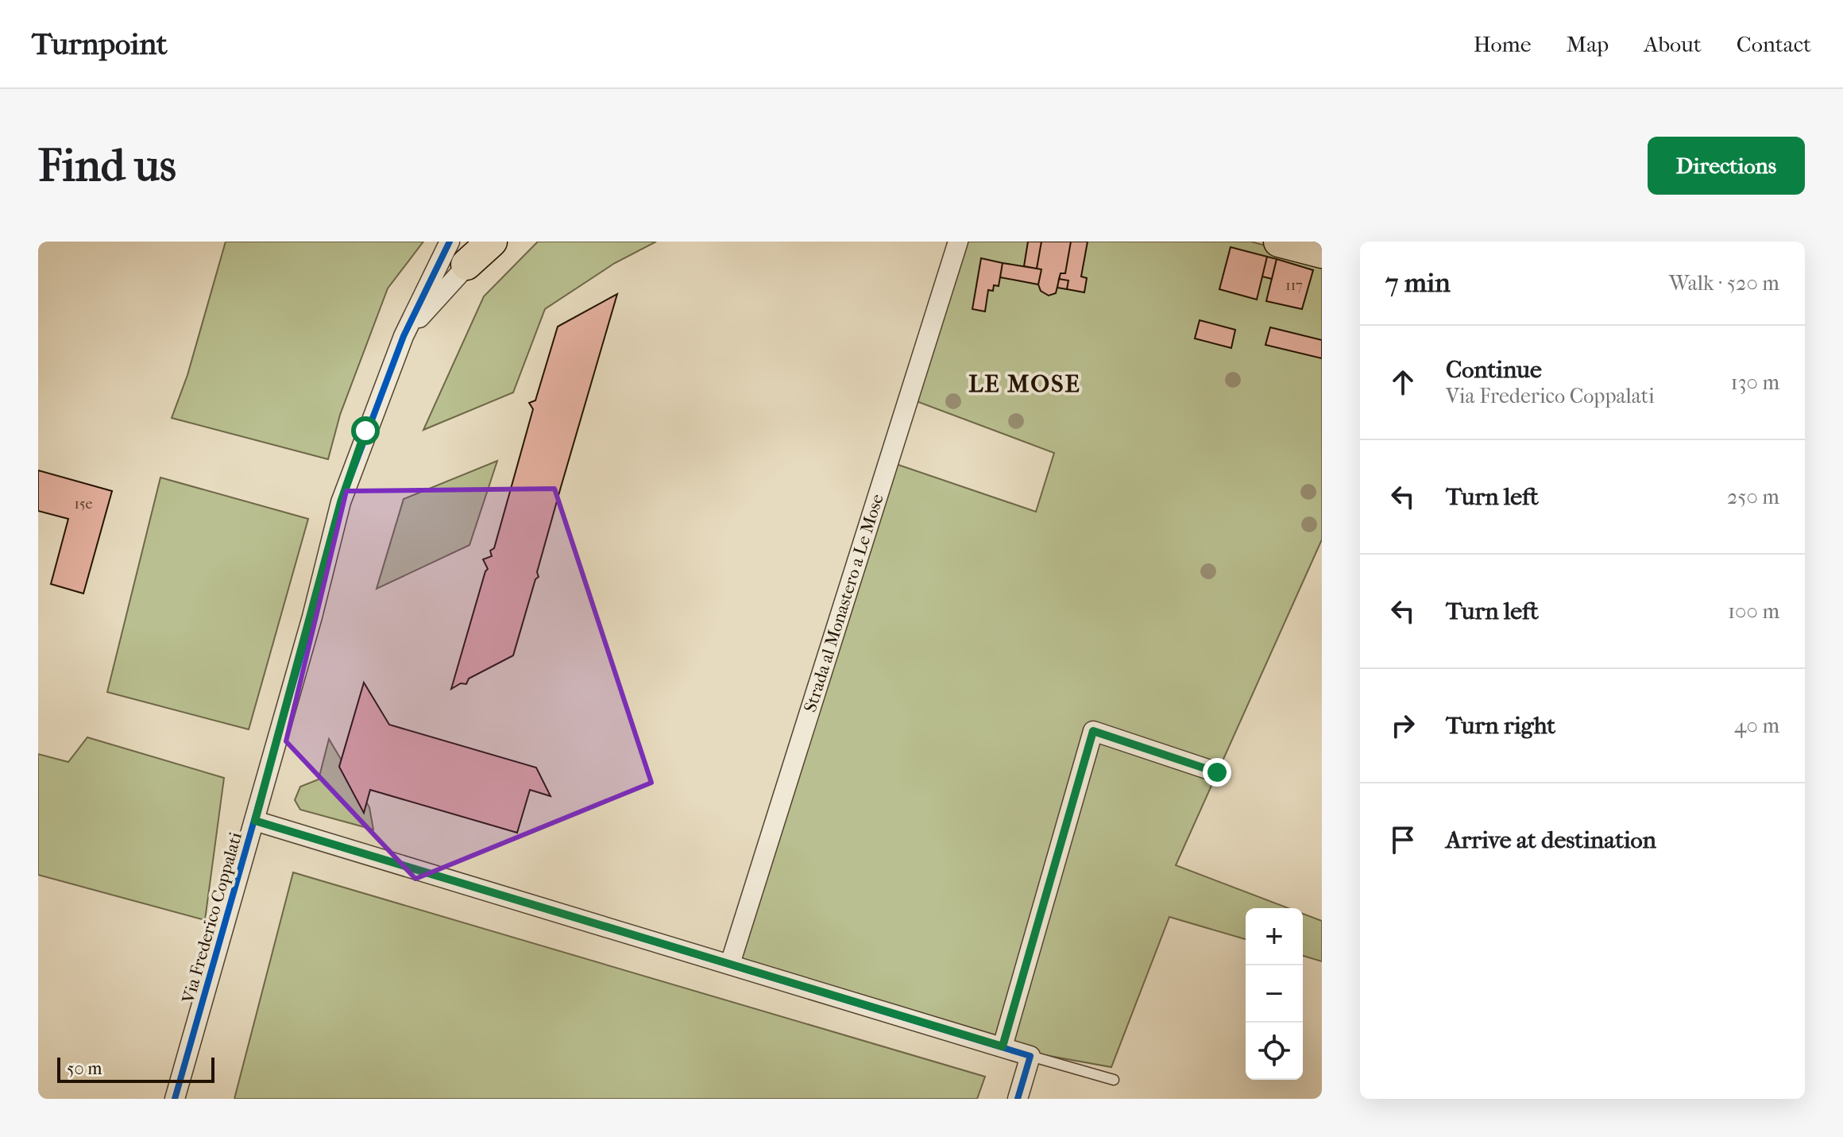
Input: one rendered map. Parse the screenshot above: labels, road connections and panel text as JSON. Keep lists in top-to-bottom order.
{
  "streets": {
    "street": ["Strada al Monastero a Le Mose", "Via Frederico Coppalati"]
  },
  "districts": ["LE MOSE"],
  "house_numbers": ["117", "15e"],
  "scale_bar": "50 m",
  "page": {
    "header": "Turnpoint",
    "nav": [
      "Home",
      "Map",
      "About",
      "Contact"
    ],
    "buttons": "Directions",
    "title": "Find us",
    "heading": ["7 min", "Walk · 520 m"],
    "list": [
      ["Continue", "Via Frederico Coppalati", "130 m"],
      ["Turn left", "250 m"],
      ["Turn left", "100 m"],
      ["Turn right", "40 m"],
      "Arrive at destination"
    ],
    "map_buttons": ["+", "−"],
    "scale": "50 m"
  }
}
